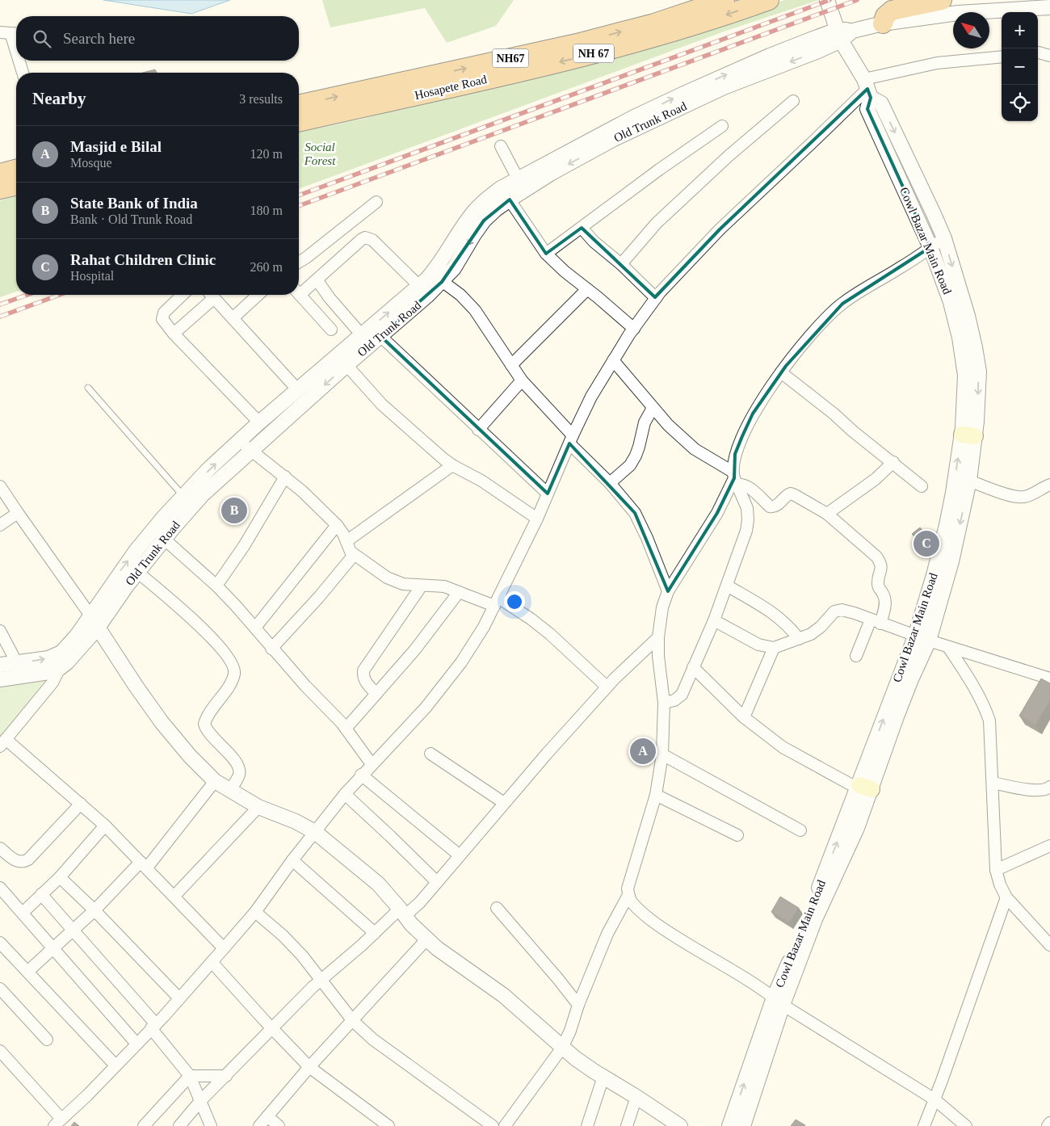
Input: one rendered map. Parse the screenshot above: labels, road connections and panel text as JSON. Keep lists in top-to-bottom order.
{
  "streets": {
    "highway": ["NH 67", "NH67", "Hosapete Road"],
    "street": ["Old Trunk Road", "Cowl Bazar Main Road"]
  },
  "parks": ["Social Forest"],
  "north": "top left",
  "page": {
    "map_buttons": ["+", "−"],
    "search": "Search here",
    "heading": ["Nearby", "3 results"],
    "list": [
      {
        "mark": "A",
        "name": "Masjid e Bilal",
        "note": "Mosque",
        "value": "120 m"
      },
      {
        "mark": "B",
        "name": "State Bank of India",
        "note": "Bank · Old Trunk Road",
        "value": "180 m"
      },
      {
        "mark": "C",
        "name": "Rahat Children Clinic",
        "note": "Hospital",
        "value": "260 m"
      }
    ],
    "pins": ["B", "C", "A"]
  }
}
